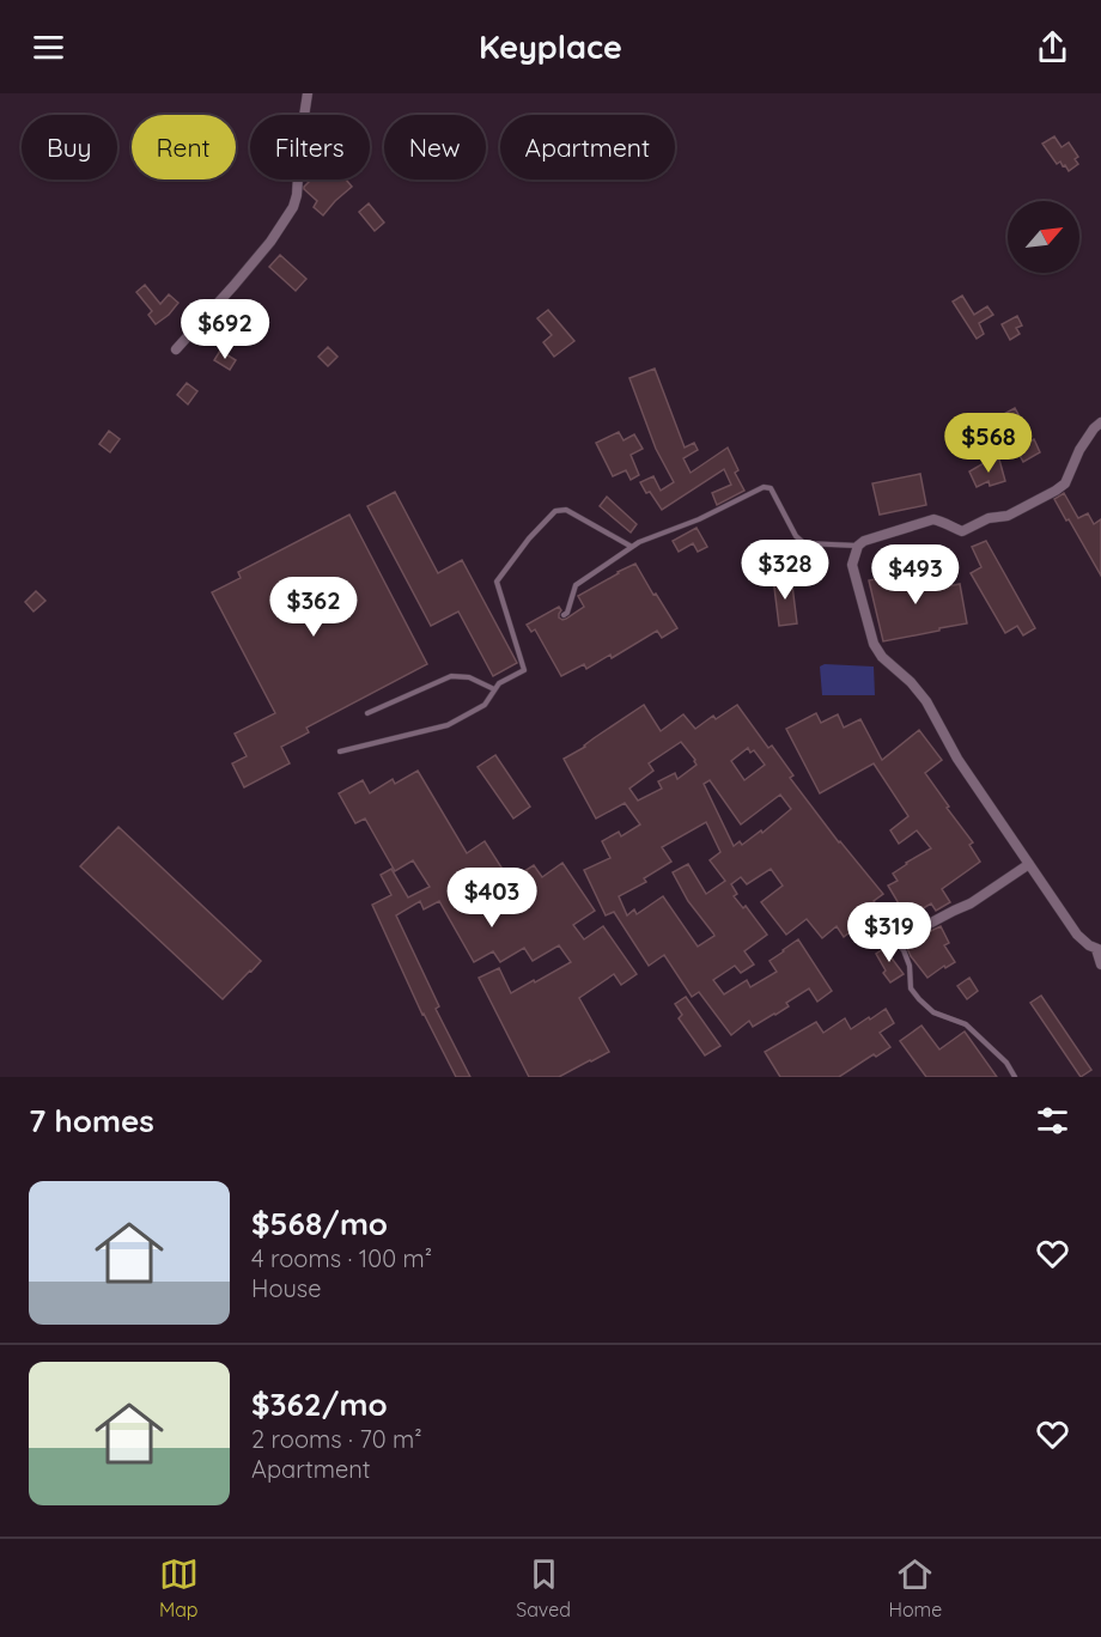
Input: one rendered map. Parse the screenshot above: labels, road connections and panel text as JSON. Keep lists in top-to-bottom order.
{
  "north": "top right",
  "page": {
    "header": "Keyplace",
    "chip": [
      "Buy",
      "Rent",
      "Filters",
      "New",
      "Apartment"
    ],
    "price": [
      "$692",
      "$568",
      "$328",
      "$493",
      "$362",
      "$403",
      "$319"
    ],
    "heading": "7 homes",
    "list": [
      {
        "name": "$568/mo",
        "note": "4 rooms · 100 m² · House"
      },
      {
        "name": "$362/mo",
        "note": "2 rooms · 70 m² · Apartment"
      }
    ],
    "tabs": ["Map", "Saved", "Home"]
  }
}
